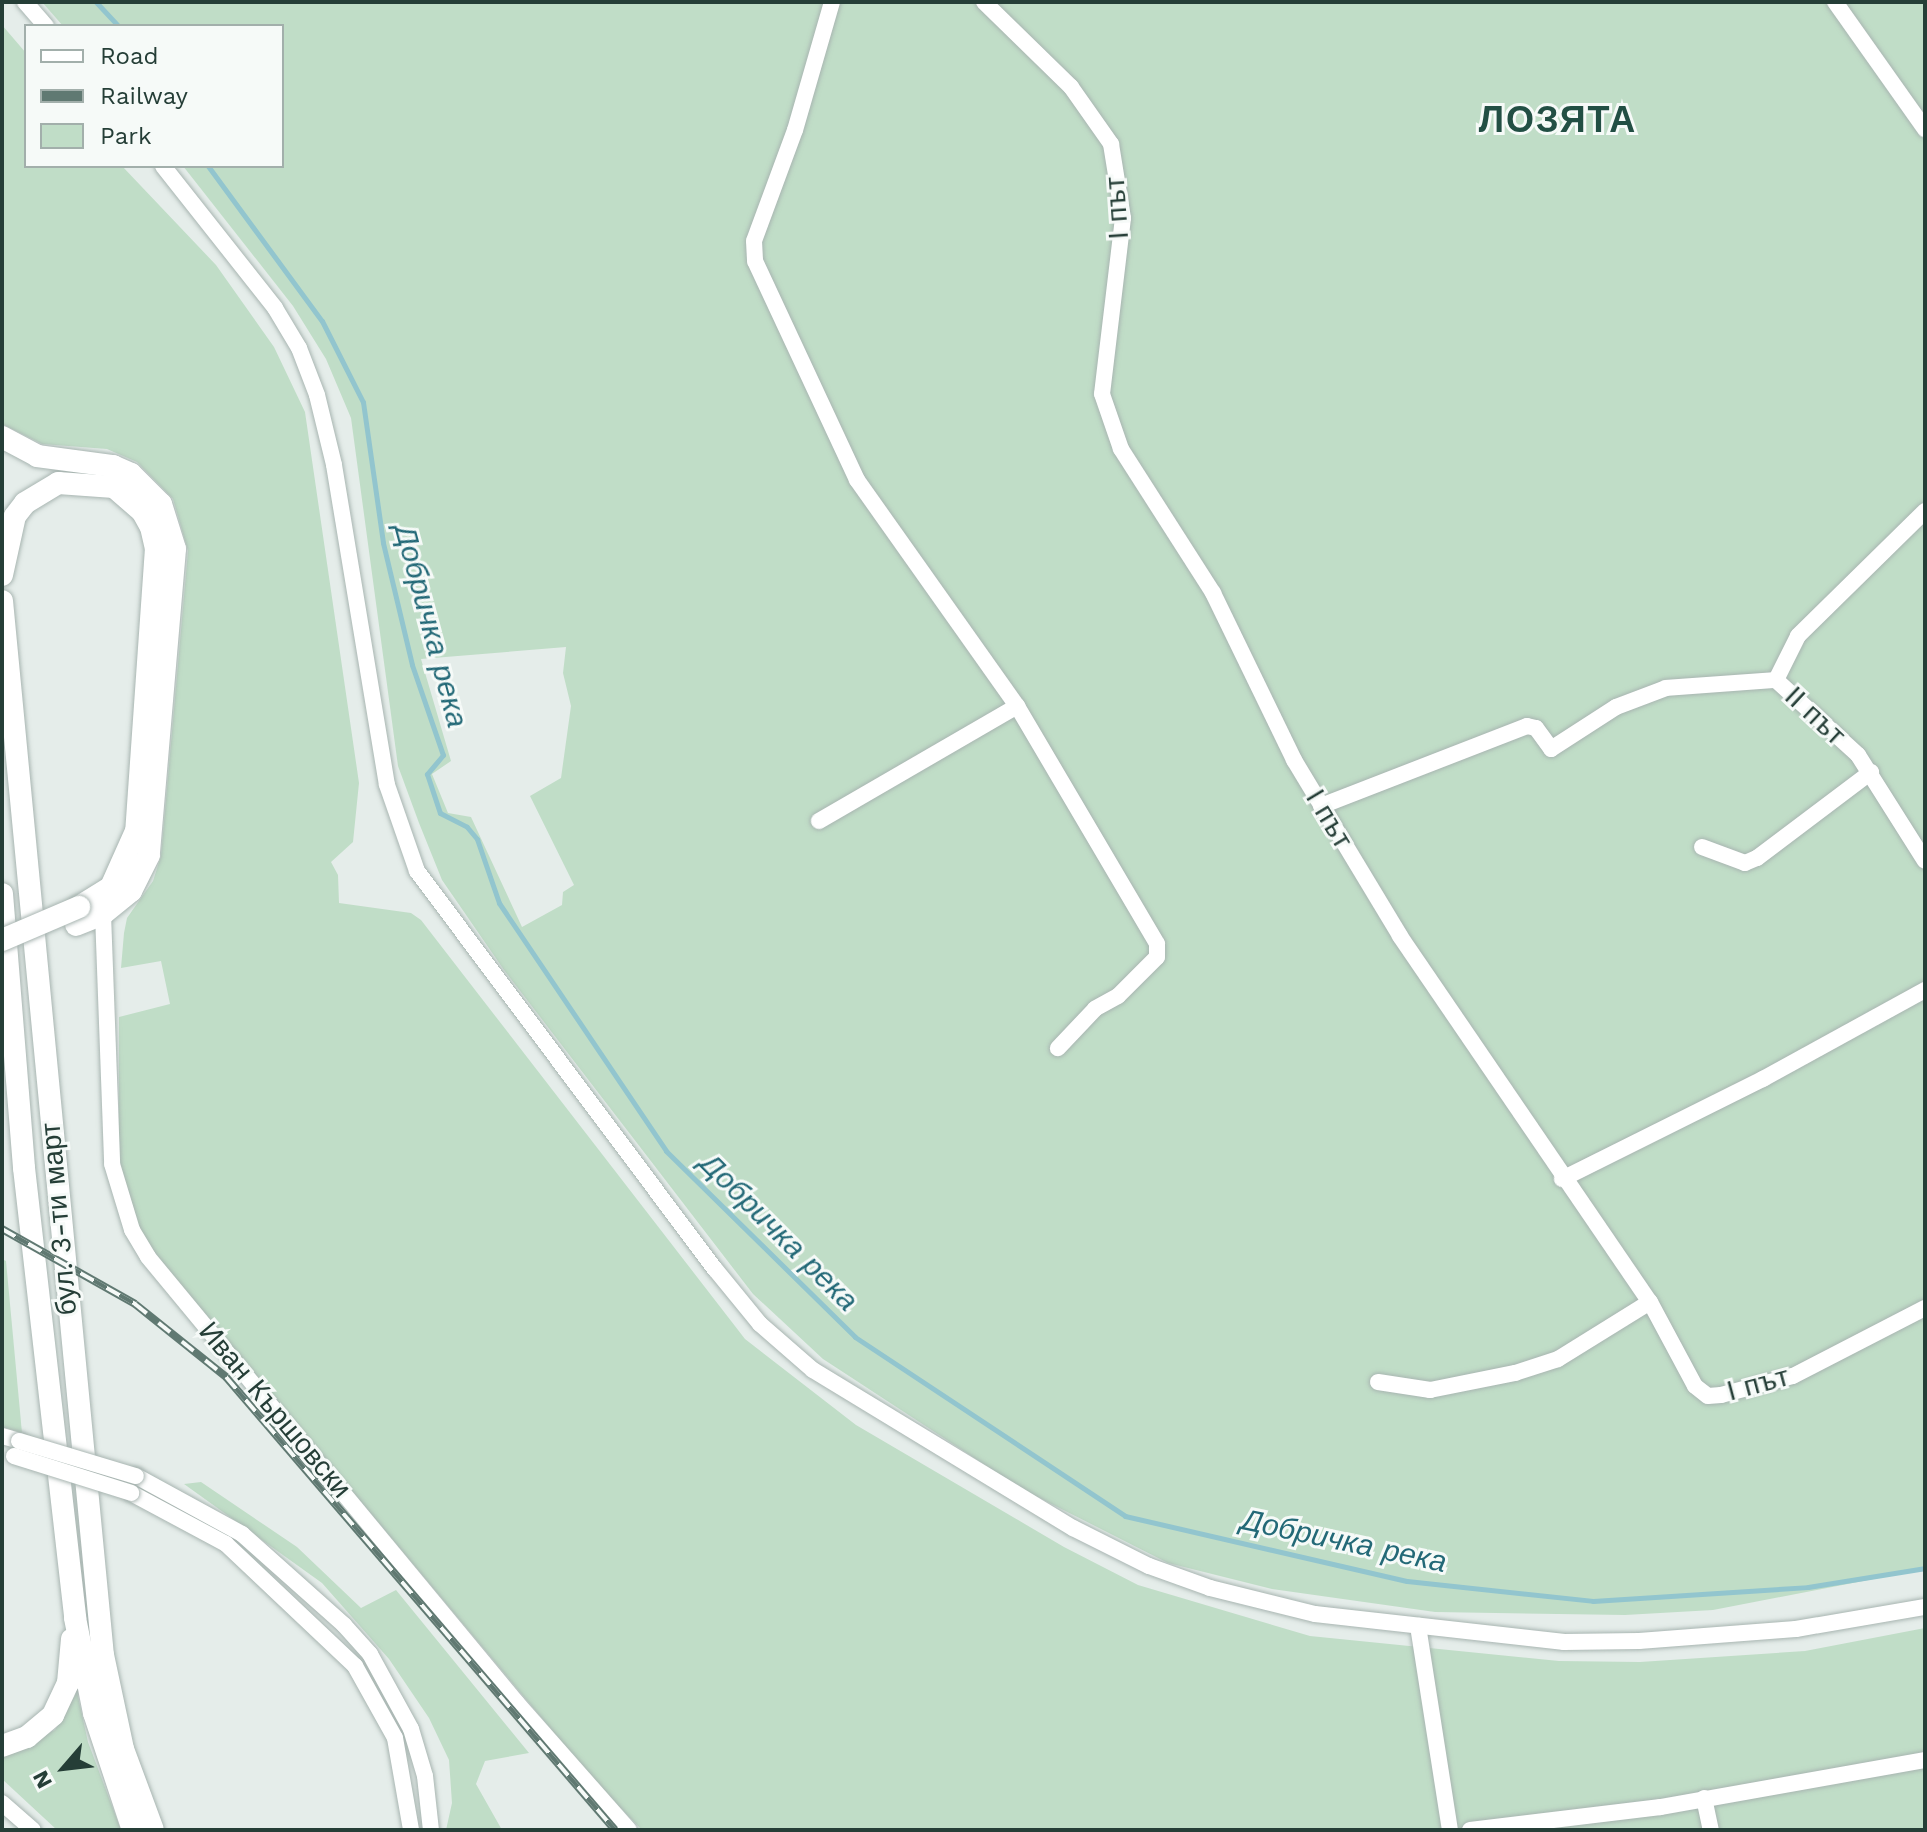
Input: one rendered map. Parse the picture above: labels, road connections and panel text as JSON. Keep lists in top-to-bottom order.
{
  "streets": {
    "main road": ["бул. 3-ти март"],
    "street": ["І път", "ІІ път", "Иван Кършовски"]
  },
  "districts": ["ЛОЗЯТА"],
  "water": ["Добричка река"],
  "legend": ["Road", "Railway", "Park"],
  "north": "bottom left"
}
